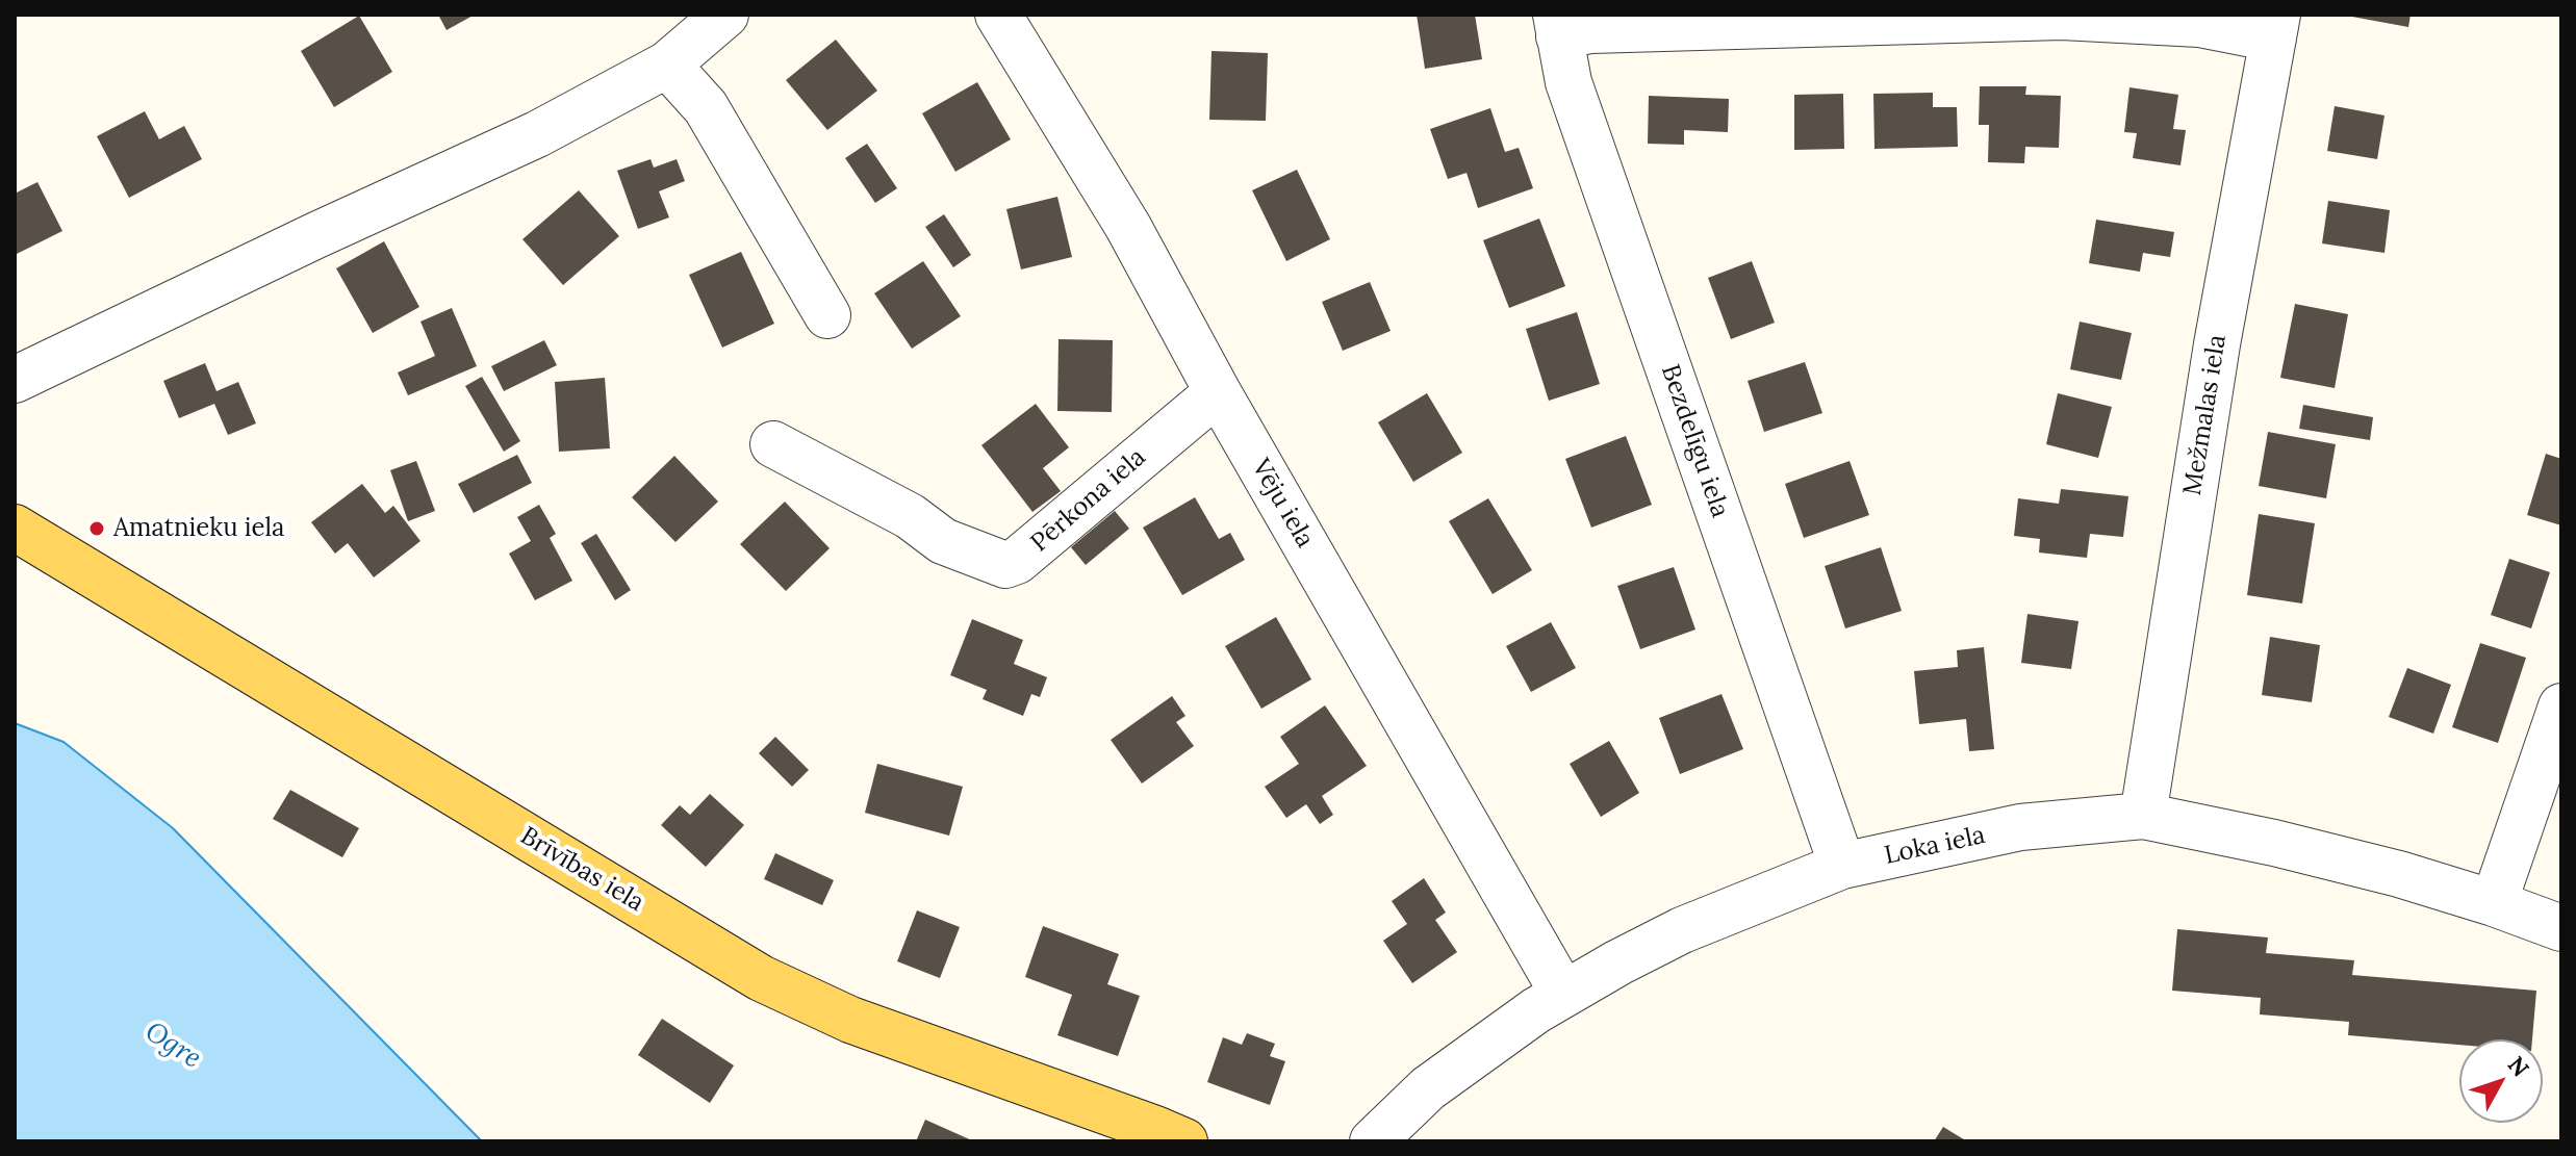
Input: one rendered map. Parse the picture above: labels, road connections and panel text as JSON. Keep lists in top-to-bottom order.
{
  "streets": {
    "main road": ["Brīvības iela"],
    "street": [
      "Mežmalas iela",
      "Bezdelīgu iela",
      "Pērkona iela",
      "Vēju iela",
      "Loka iela"
    ]
  },
  "crossings": [
    ["Mežmalas iela", "Loka iela"],
    ["Bezdelīgu iela", "Loka iela"],
    ["Pērkona iela", "Vēju iela"],
    ["Vēju iela", "Loka iela"]
  ],
  "water": ["Ogre"],
  "places": ["Amatnieku iela"],
  "north": "top right"
}
